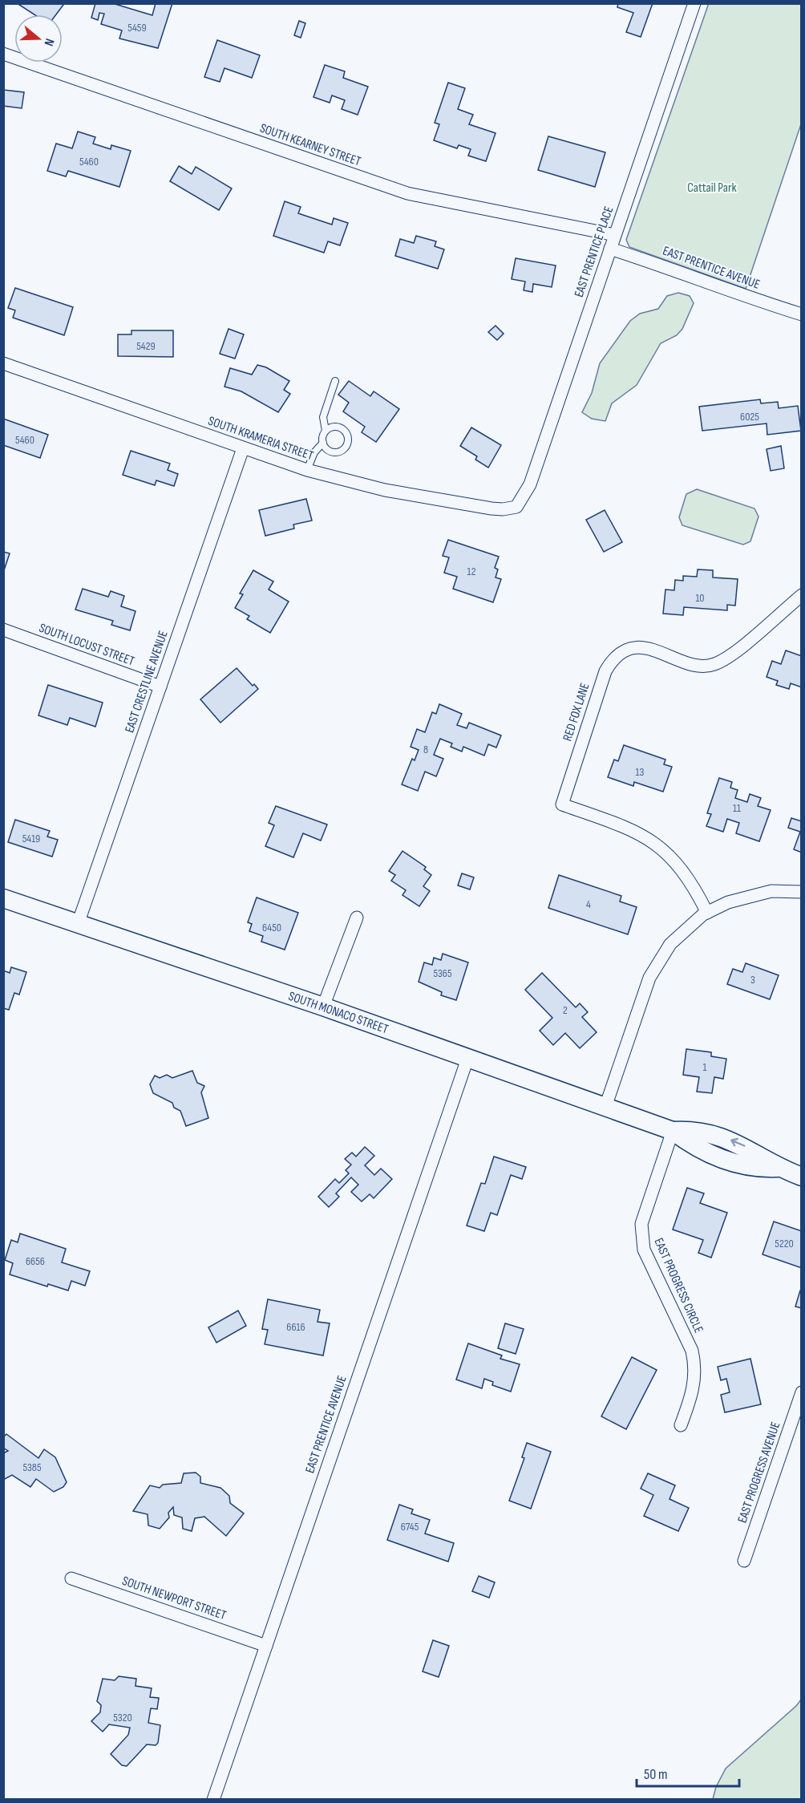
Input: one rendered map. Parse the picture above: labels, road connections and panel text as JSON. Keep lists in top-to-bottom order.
{
  "streets": {
    "street": [
      "SOUTH KEARNEY STREET",
      "EAST PRENTICE PLACE",
      "EAST PRENTICE AVENUE",
      "SOUTH KRAMERIA STREET",
      "SOUTH LOCUST STREET",
      "EAST CRESTLINE AVENUE",
      "RED FOX LANE",
      "SOUTH MONACO STREET",
      "EAST PROGRESS CIRCLE",
      "EAST PROGRESS AVENUE",
      "SOUTH NEWPORT STREET"
    ]
  },
  "crossings": [
    ["SOUTH KEARNEY STREET", "EAST PRENTICE PLACE"],
    ["EAST PRENTICE PLACE", "EAST PRENTICE AVENUE"],
    ["EAST PRENTICE PLACE", "SOUTH KRAMERIA STREET"],
    ["EAST PRENTICE AVENUE", "SOUTH MONACO STREET"],
    ["EAST PRENTICE AVENUE", "SOUTH NEWPORT STREET"],
    ["SOUTH KRAMERIA STREET", "EAST CRESTLINE AVENUE"],
    ["SOUTH LOCUST STREET", "EAST CRESTLINE AVENUE"],
    ["EAST CRESTLINE AVENUE", "SOUTH MONACO STREET"],
    ["SOUTH MONACO STREET", "EAST PROGRESS CIRCLE"]
  ],
  "parks": ["Cattail Park"],
  "house_numbers": [
    "5459",
    "5460",
    "5429",
    "6025",
    "5460",
    "12",
    "10",
    "8",
    "13",
    "11",
    "5419",
    "4",
    "6450",
    "5365",
    "3",
    "2",
    "1",
    "5220",
    "6656",
    "6616",
    "5385",
    "6745",
    "5320"
  ],
  "scale_bar": "50 m",
  "north": "right"
}
